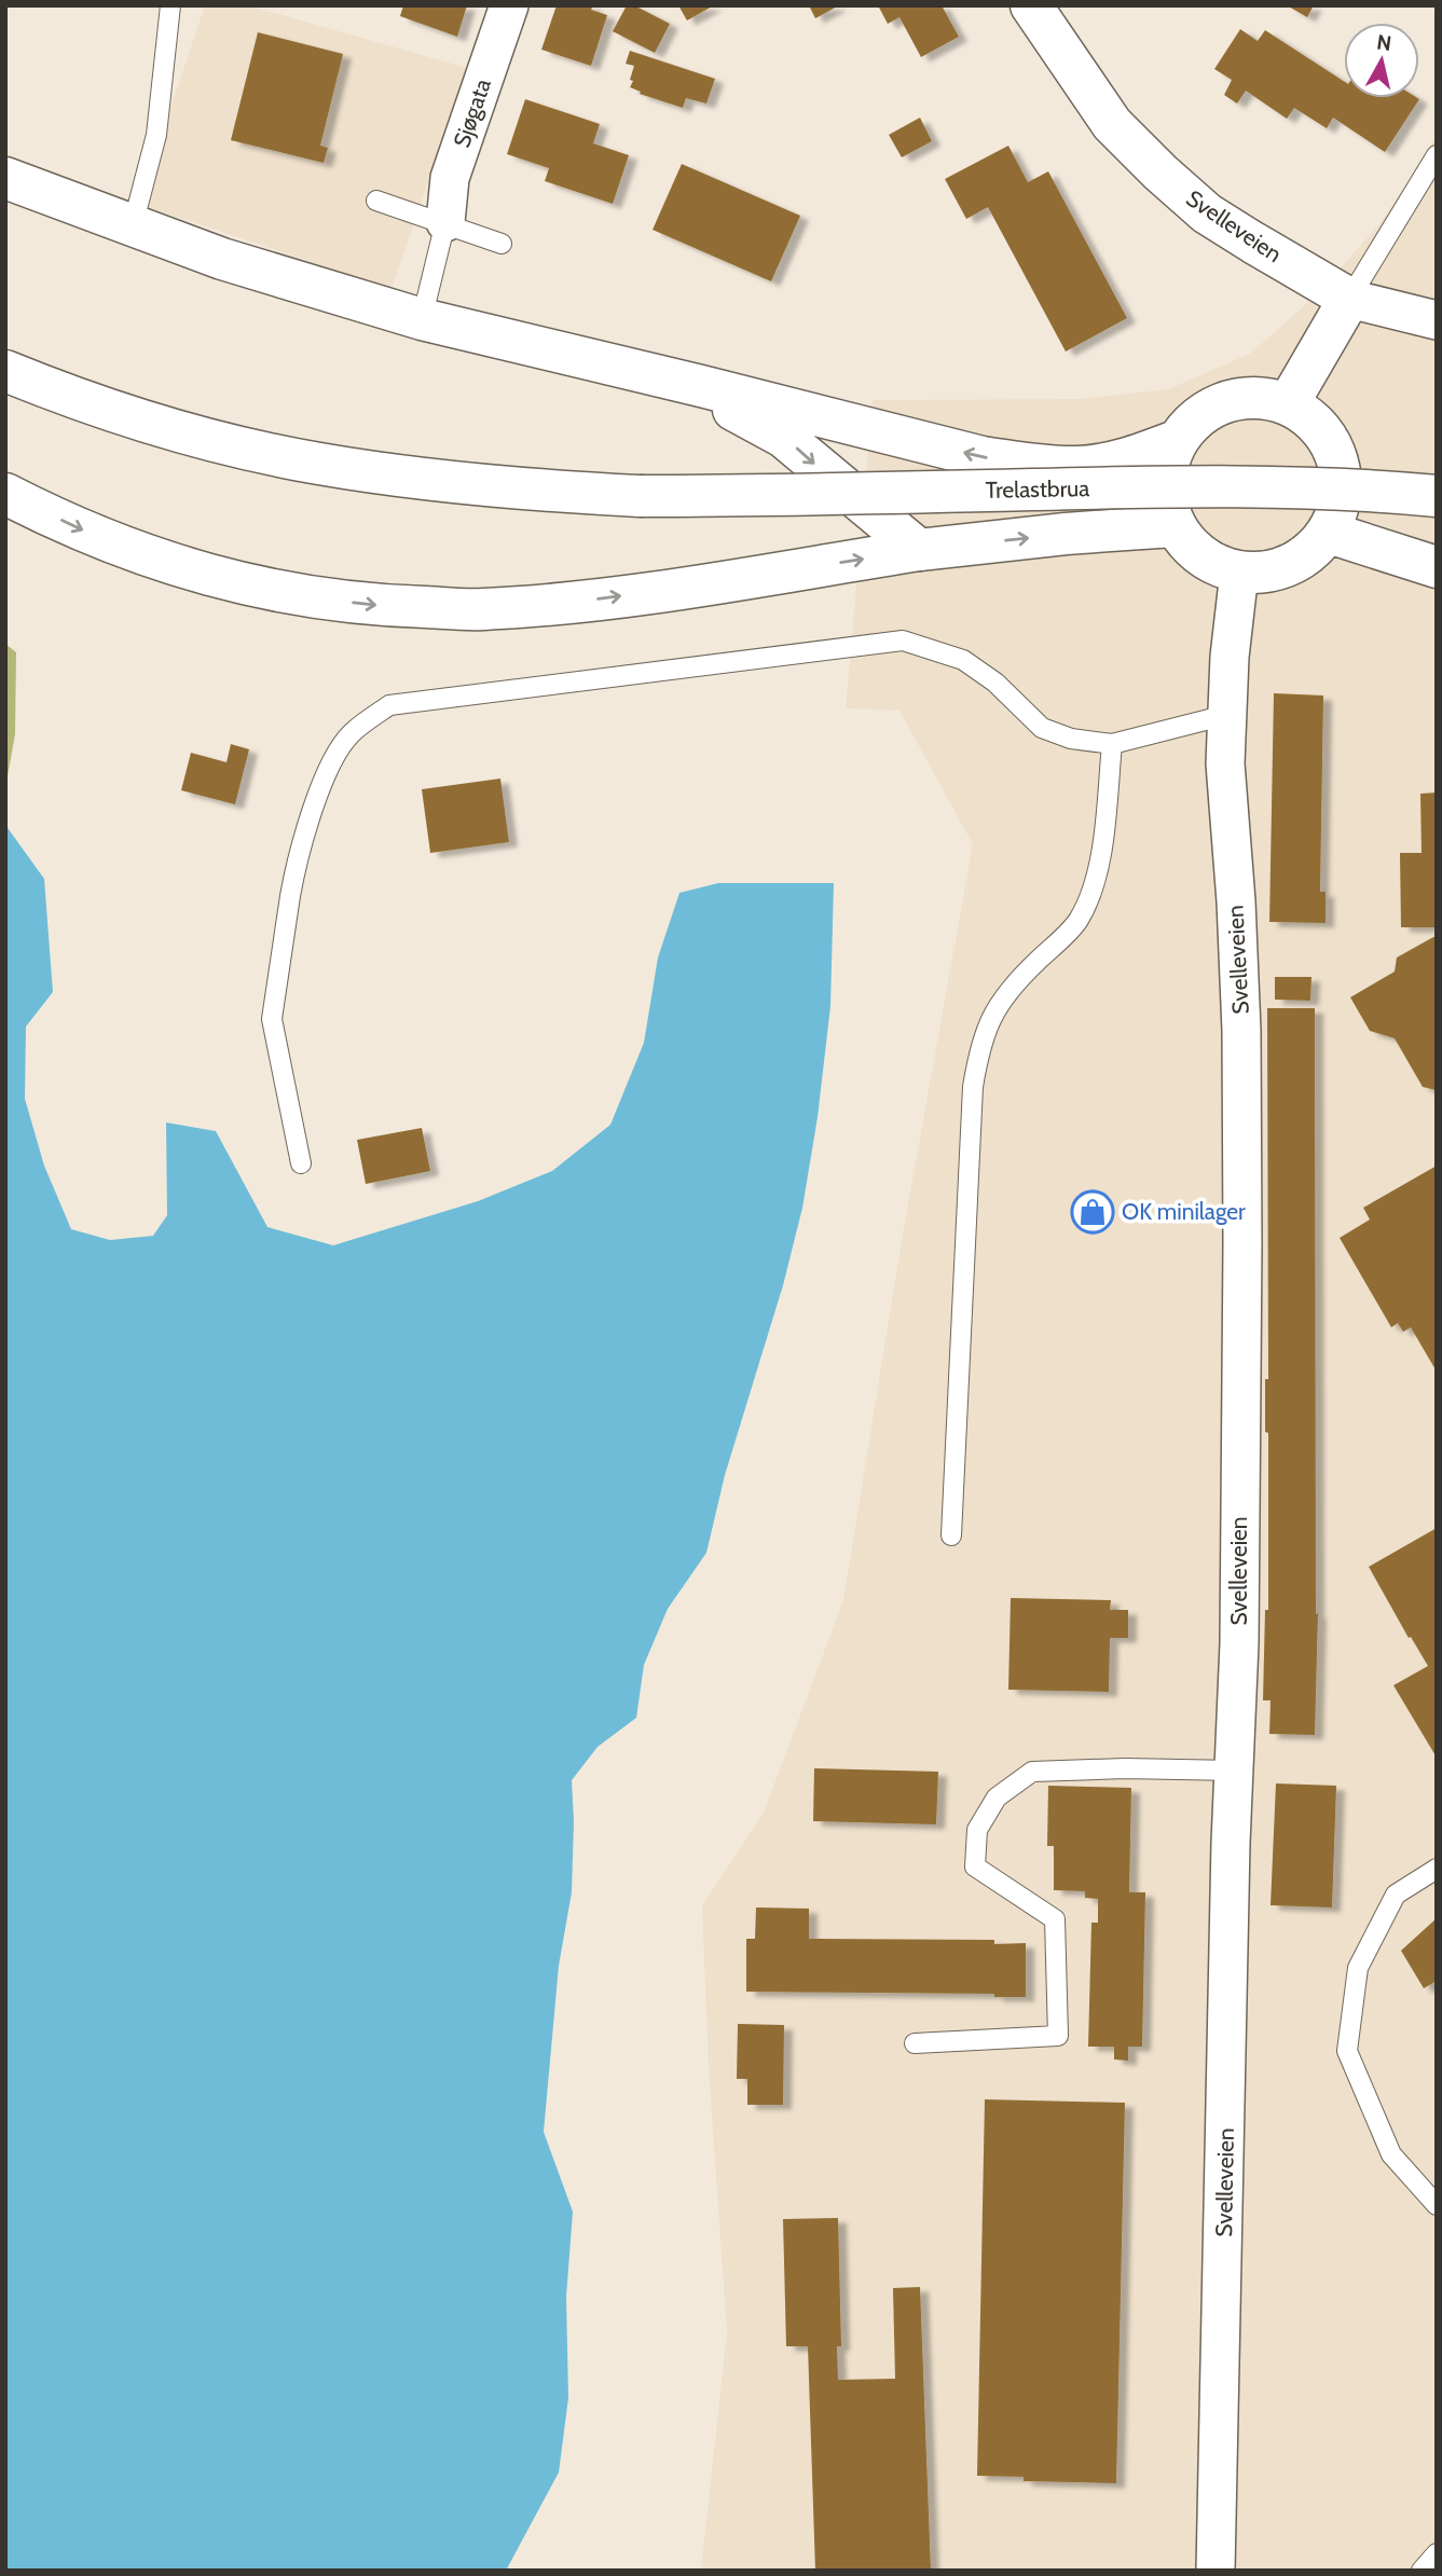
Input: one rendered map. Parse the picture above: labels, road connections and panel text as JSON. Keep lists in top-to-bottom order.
{
  "streets": {
    "main road": ["Svelleveien", "Trelastbrua"],
    "street": ["Sjøgata"]
  },
  "places": {
    "shop": ["OK minilager"]
  },
  "north": "top"
}
